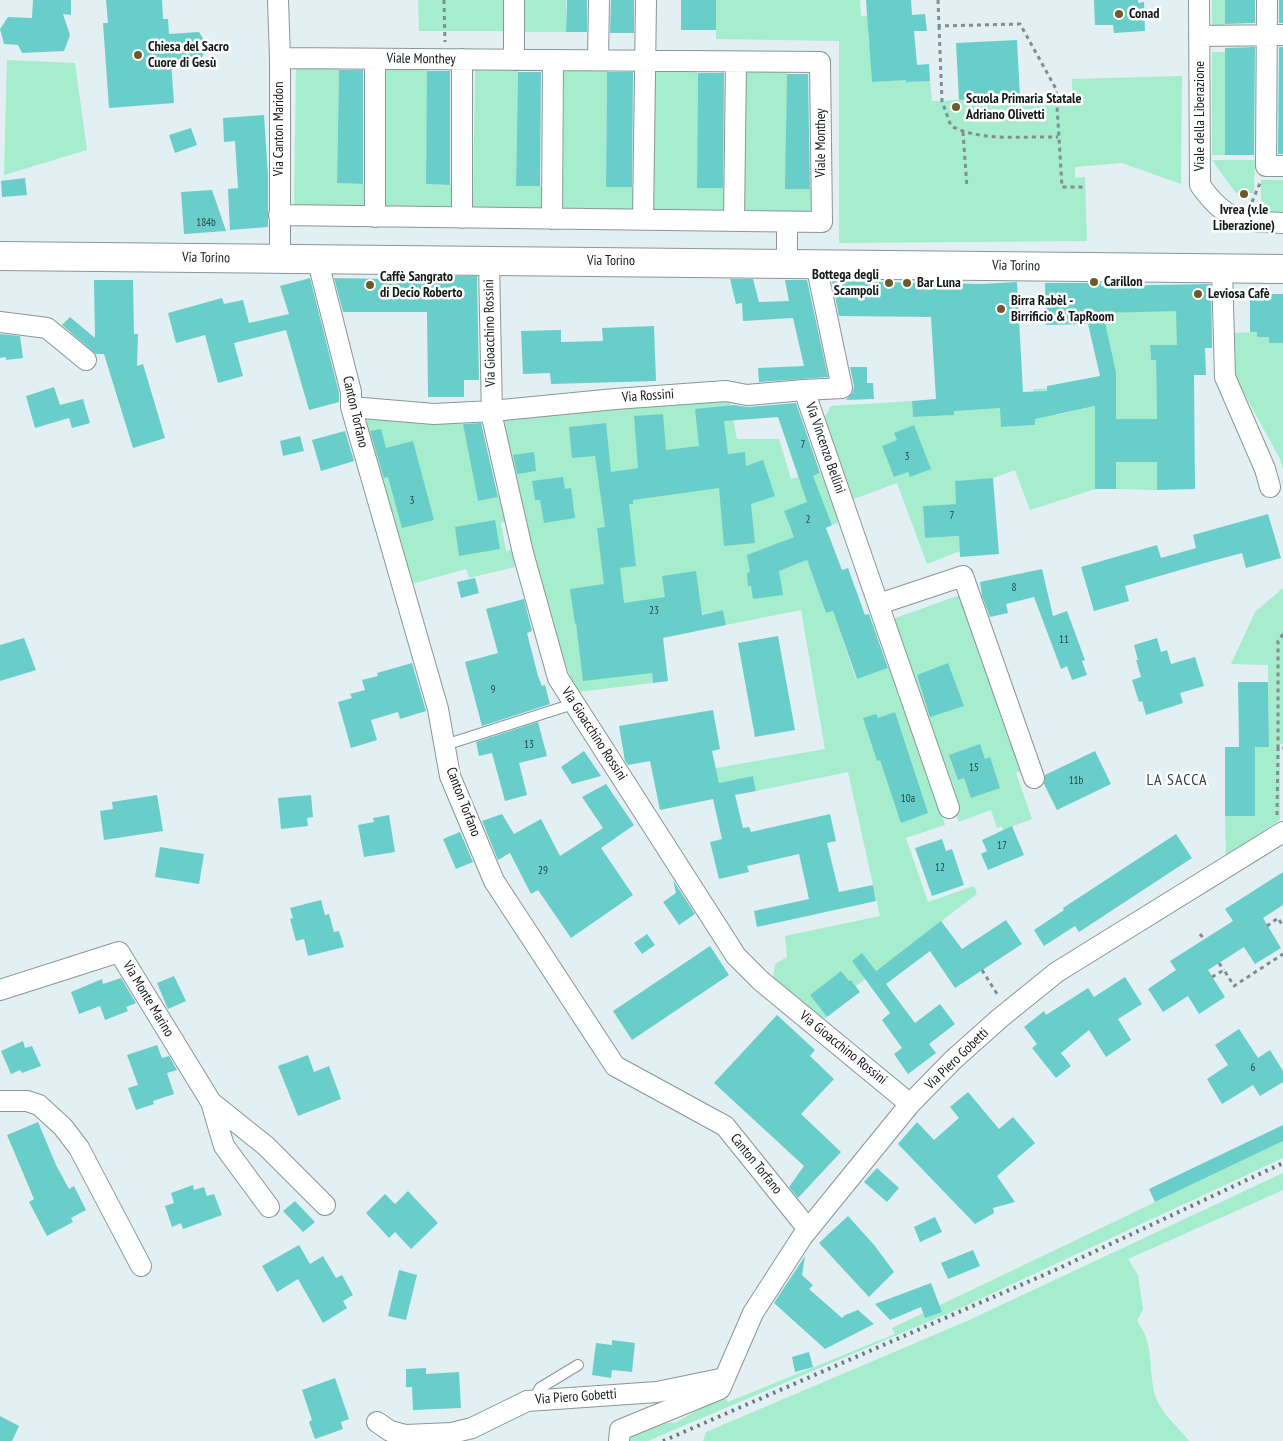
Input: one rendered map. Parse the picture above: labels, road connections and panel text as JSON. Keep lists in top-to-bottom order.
{
  "streets": {
    "street": [
      "Viale Monthey",
      "Viale della Liberazione",
      "Via Canton Maridon",
      "Via Torino",
      "Via Gioacchino Rossini",
      "Via Rossini",
      "Canton Torfano",
      "Via Vincenzo Bellini",
      "Via Monte Marino",
      "Via Piero Gobetti"
    ]
  },
  "crossings": [
    ["Viale Monthey", "Via Canton Maridon"],
    ["Via Canton Maridon", "Via Torino"],
    ["Via Torino", "Via Gioacchino Rossini"],
    ["Via Torino", "Canton Torfano"],
    ["Via Torino", "Via Vincenzo Bellini"],
    ["Via Gioacchino Rossini", "Via Rossini"],
    ["Via Gioacchino Rossini", "Via Piero Gobetti"],
    ["Via Rossini", "Canton Torfano"],
    ["Via Rossini", "Via Vincenzo Bellini"],
    ["Canton Torfano", "Via Piero Gobetti"]
  ],
  "districts": ["LA SACCA"],
  "places": [
    "Conad",
    "Chiesa del Sacro Cuore di Gesù",
    "Scuola Primaria Statale Adriano Olivetti",
    "Ivrea (v.le Liberazione)",
    "Carillon",
    "Bottega degli Scampoli",
    "Bar Luna",
    "Caffè Sangrato di Decio Roberto",
    "Leviosa Cafè",
    "Birra Rabèl - Birrificio & TapRoom"
  ],
  "house_numbers": [
    "184b",
    "7",
    "3",
    "3",
    "7",
    "2",
    "8",
    "23",
    "11",
    "9",
    "13",
    "15",
    "11b",
    "10a",
    "17",
    "12",
    "29",
    "6"
  ]
}
